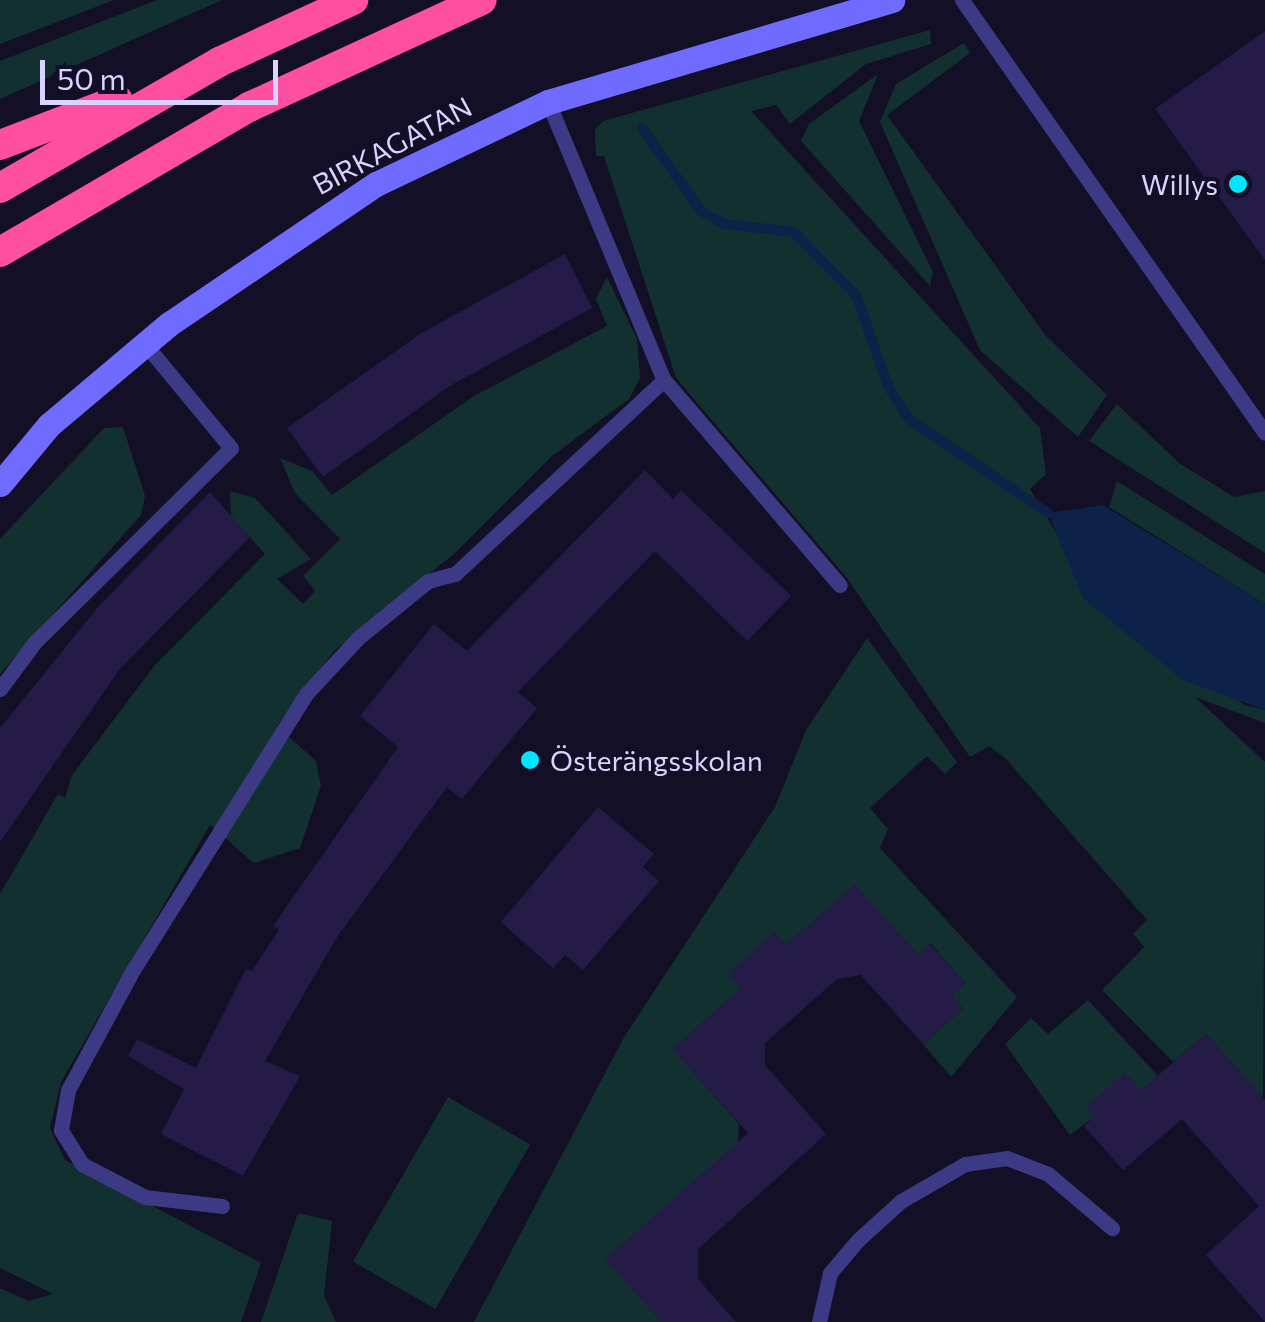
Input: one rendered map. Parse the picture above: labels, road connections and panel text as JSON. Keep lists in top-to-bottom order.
{
  "streets": {
    "street": ["BIRKAGATAN"]
  },
  "places": ["Willys", "Österängsskolan"],
  "scale_bar": "50 m"
}
